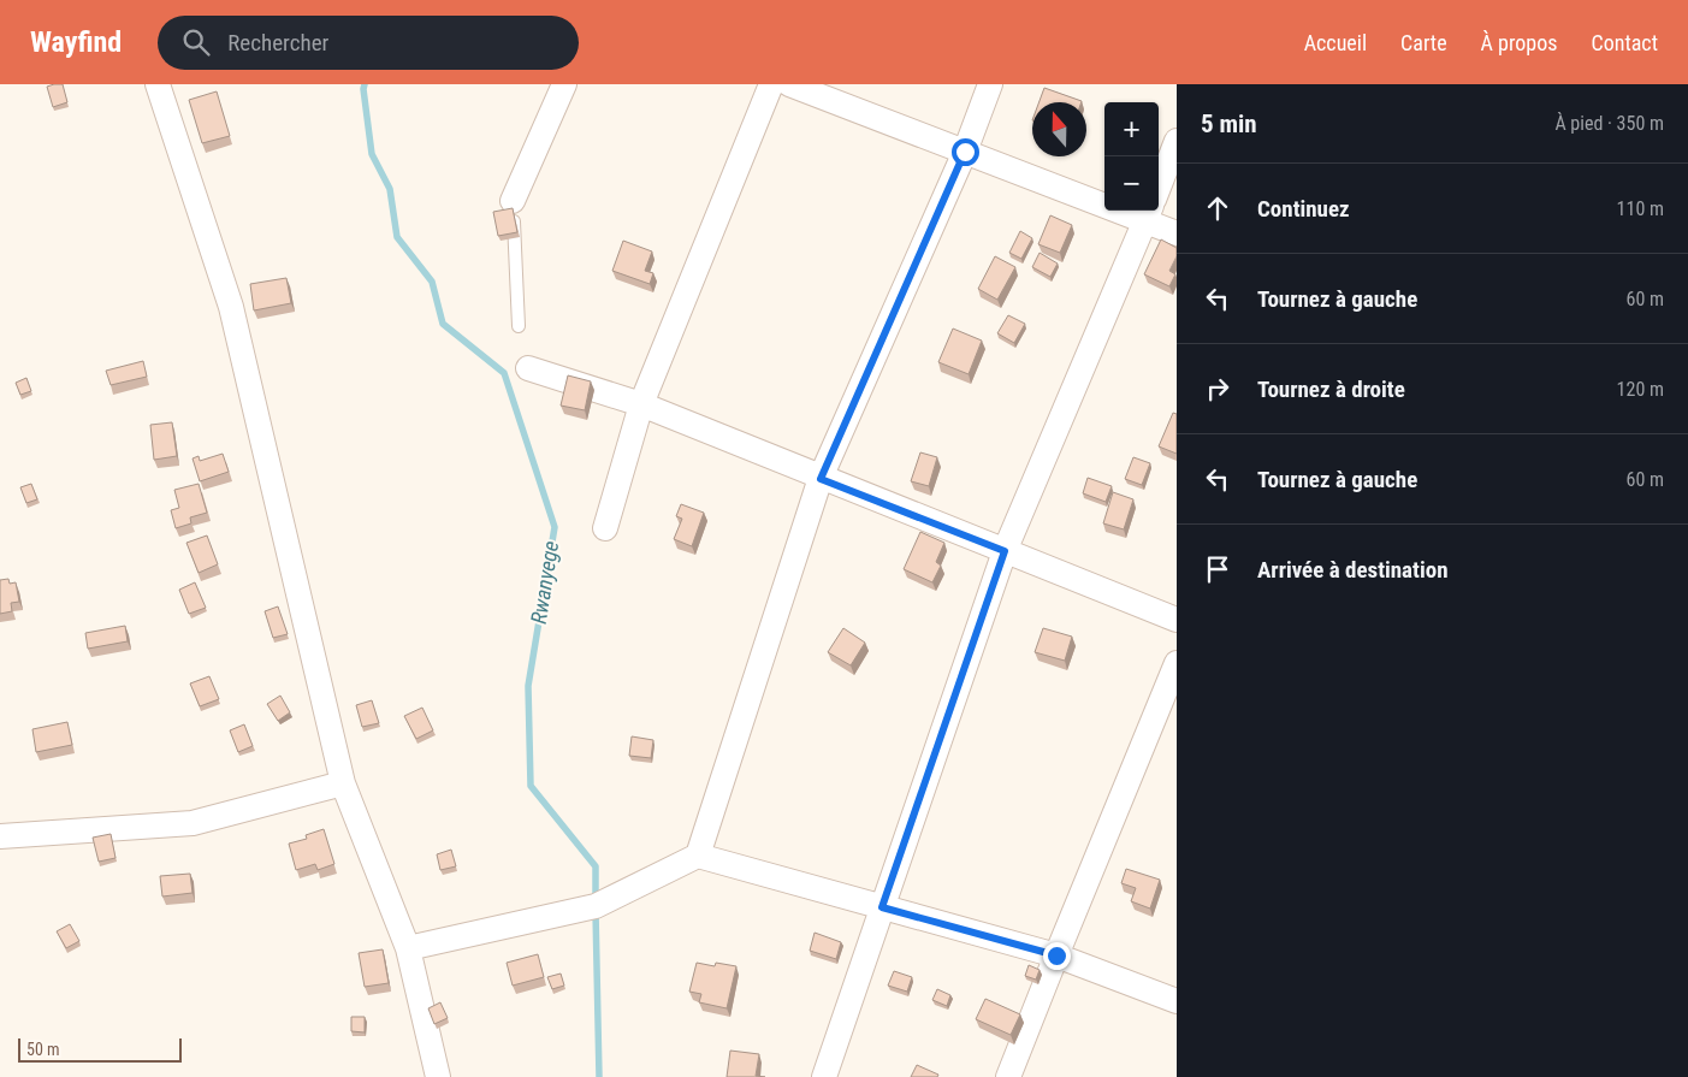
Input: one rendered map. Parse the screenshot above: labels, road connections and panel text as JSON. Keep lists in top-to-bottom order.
{
  "water": ["Rwanyege"],
  "scale_bar": "50 m",
  "north": "top",
  "page": {
    "header": "Wayfind",
    "search": "Rechercher",
    "nav": [
      "Accueil",
      "Carte",
      "À propos",
      "Contact"
    ],
    "heading": ["5 min", "À pied · 350 m"],
    "map_buttons": ["+", "−"],
    "list": [
      ["Continuez", "110 m"],
      ["Tournez à gauche", "60 m"],
      ["Tournez à droite", "120 m"],
      ["Tournez à gauche", "60 m"],
      "Arrivée à destination"
    ],
    "scale": "50 m"
  }
}
